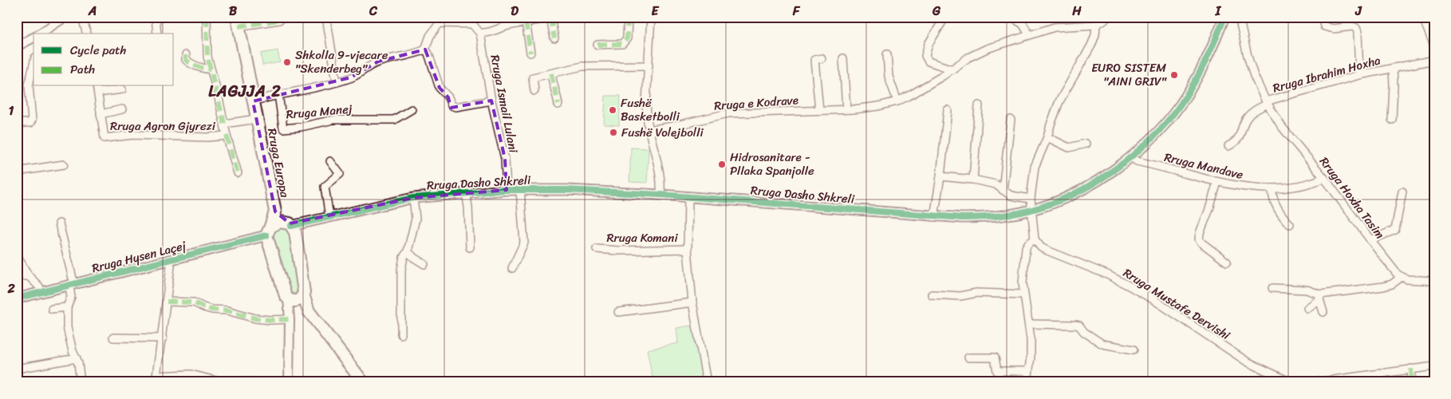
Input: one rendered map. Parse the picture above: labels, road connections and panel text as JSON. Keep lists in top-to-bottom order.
{
  "streets": {
    "main road": ["Rruga Europa", "Rruga Dasho Shkreli", "Rruga Hysen Laçej"],
    "street": [
      "Rruga Ibrahim Hoxha",
      "Rruga e Kodrave",
      "Rruga Ismail Lulani",
      "Rruga Manej",
      "Rruga Agron Gjyrezi",
      "Rruga Mandave",
      "Rruga Hoxha Tasim",
      "Rruga Komani",
      "Rruga Mustafe Dervishi"
    ]
  },
  "crossings": [
    ["Rruga Ibrahim Hoxha", "Rruga Hoxha Tasim"],
    ["Rruga Ismail Lulani", "Rruga Dasho Shkreli"],
    ["Rruga Agron Gjyrezi", "Rruga Europa"],
    ["Rruga Europa", "Rruga Dasho Shkreli"],
    ["Rruga Europa", "Rruga Hysen Laçej"],
    ["Rruga Mandave", "Rruga Dasho Shkreli"],
    ["Rruga Mandave", "Rruga Hoxha Tasim"],
    ["Rruga Dasho Shkreli", "Rruga Komani"]
  ],
  "districts": ["LAGJJA 2"],
  "places": [
    "Shkolla 9-vjecare \"Skenderbeg\"",
    "EURO SISTEM \"AINI GRIV\"",
    "Fushë Basketbolli",
    "Fushë Volejbolli",
    "Hidrosanitare - Pllaka Spanjolle"
  ],
  "legend": ["Cycle path", "Path"],
  "grid": {
    "columns": [
      "A",
      "B",
      "C",
      "D",
      "E",
      "F",
      "G",
      "H",
      "I",
      "J"
    ],
    "rows": ["1", "2"]
  }
}
